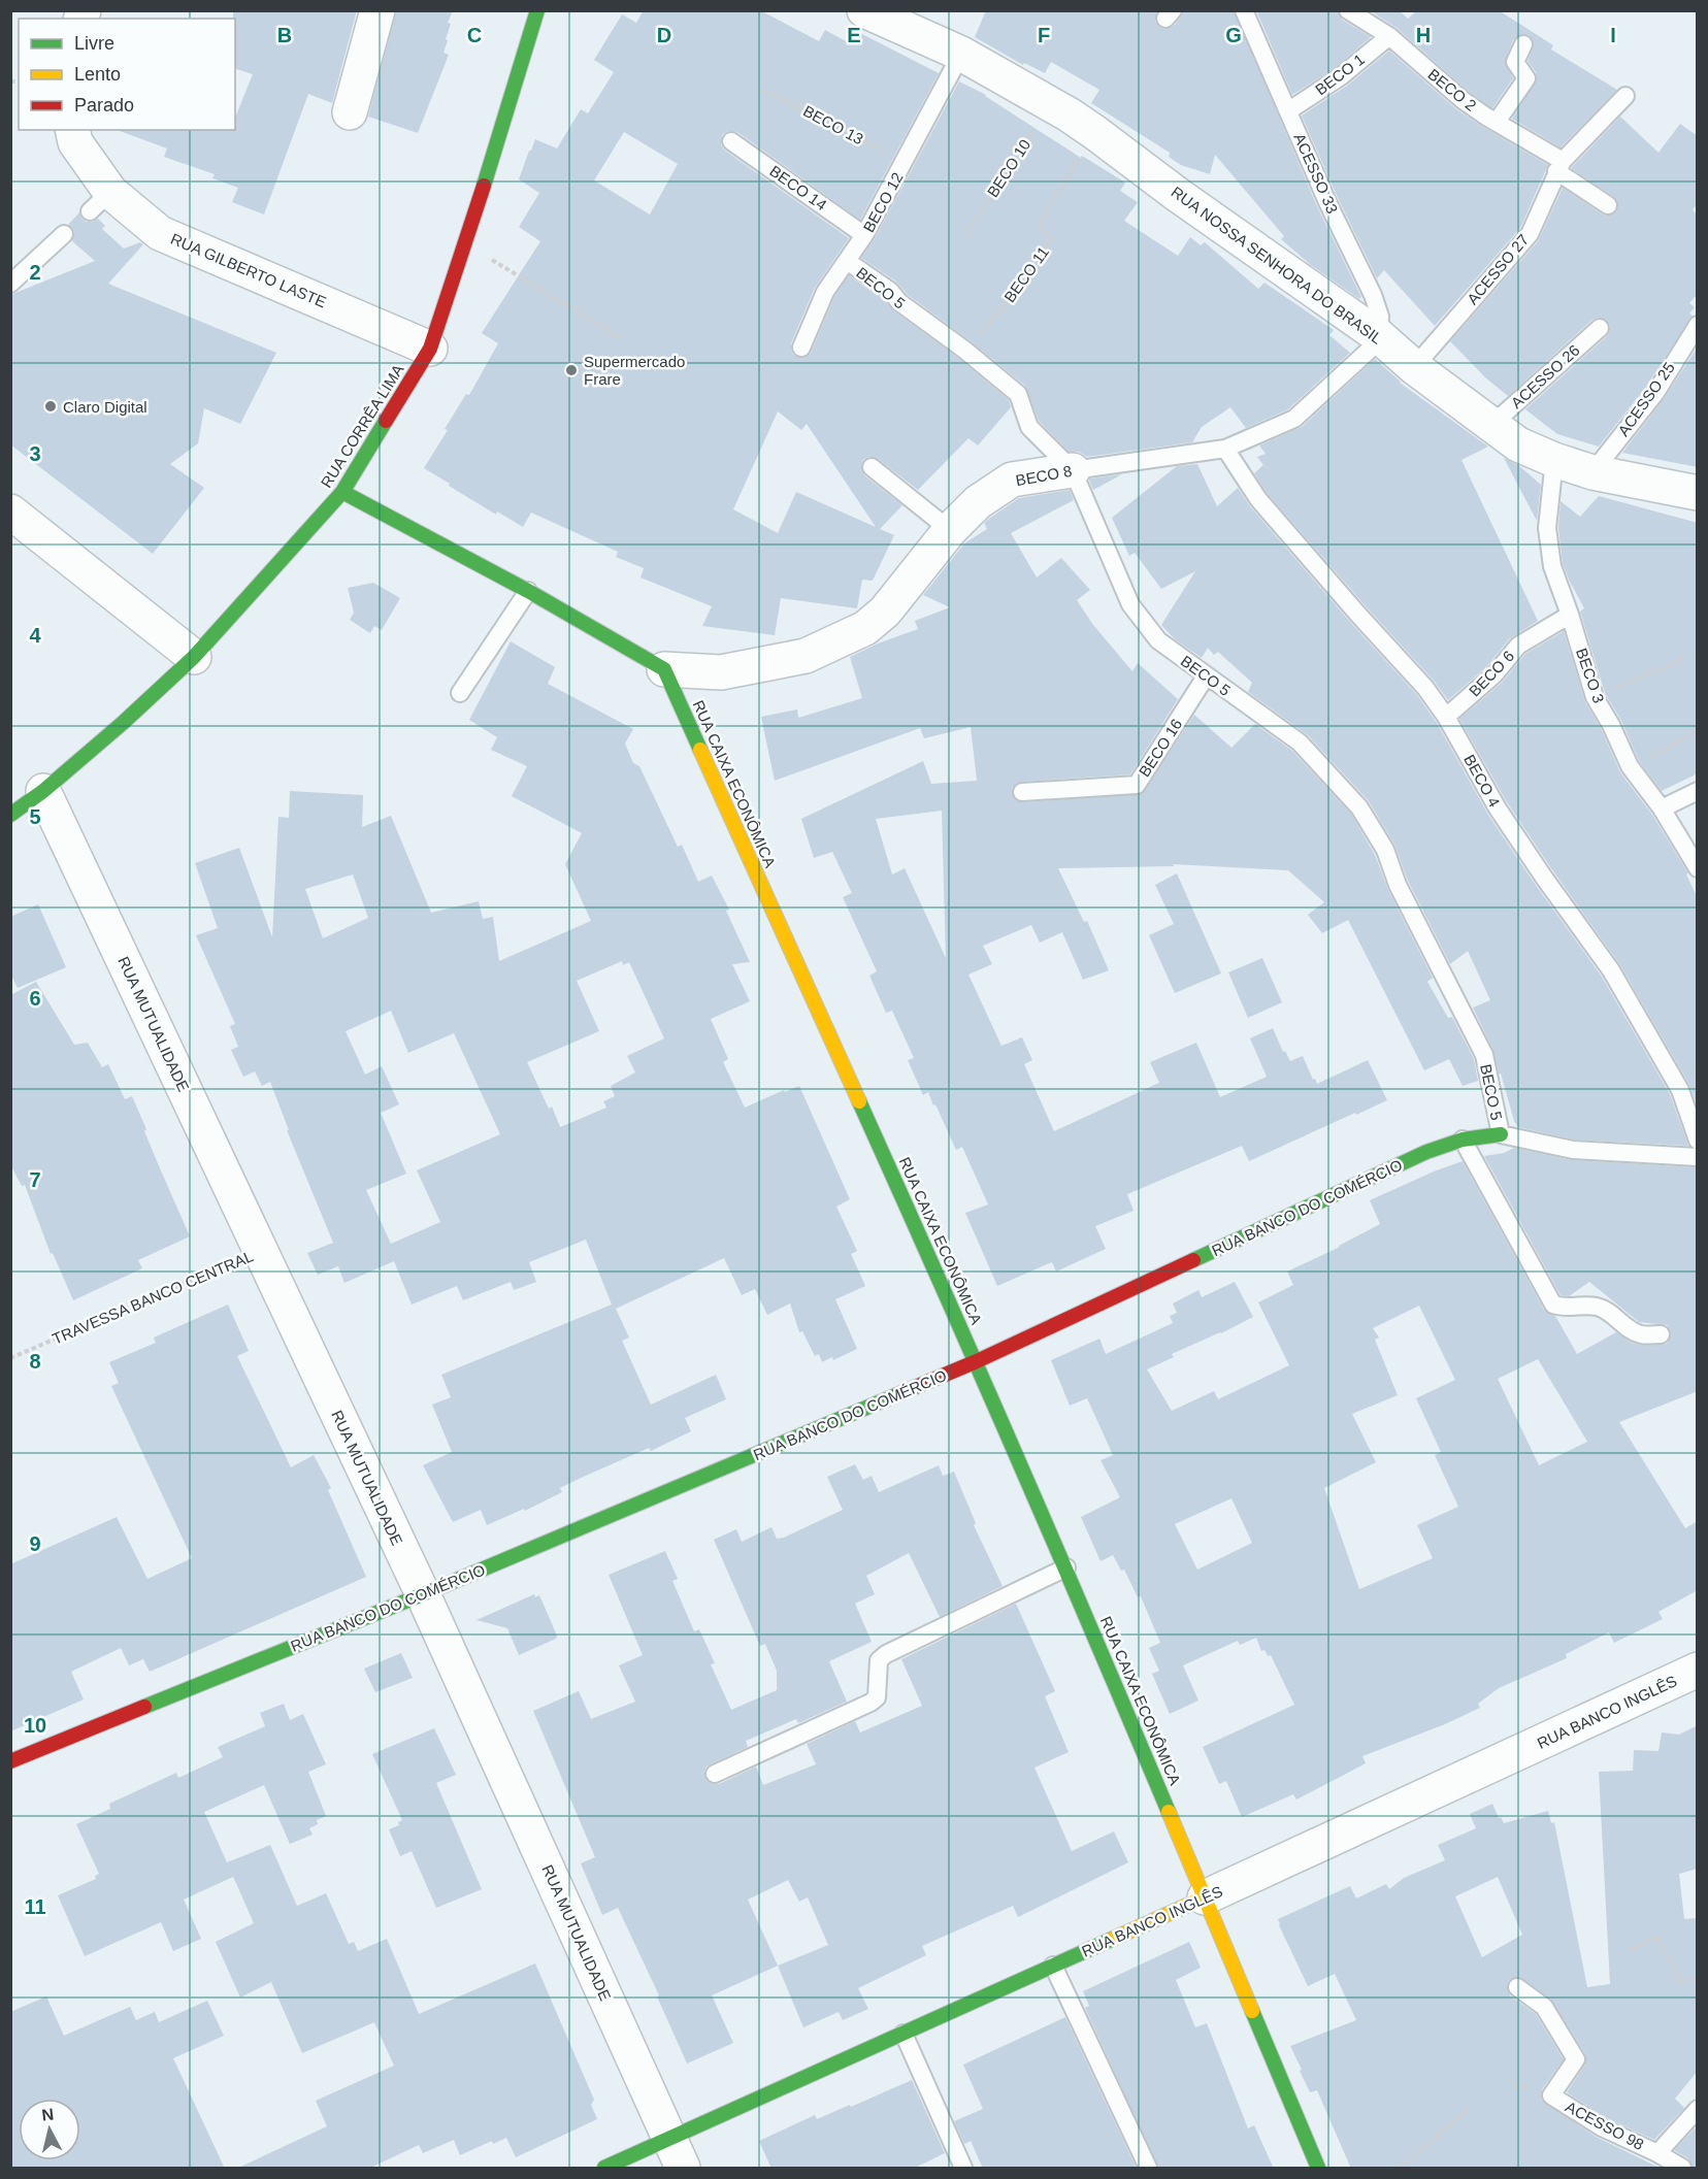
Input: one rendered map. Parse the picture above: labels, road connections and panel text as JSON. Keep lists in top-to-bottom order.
{
  "streets": {
    "street": [
      "RUA NOSSA SENHORA DO BRASIL",
      "RUA GILBERTO LASTE",
      "RUA CORRÊA LIMA",
      "BECO 8",
      "RUA CAIXA ECONÔMICA",
      "RUA MUTUALIDADE",
      "RUA BANCO DO COMÉRCIO",
      "RUA BANCO INGLÊS"
    ],
    "lane": [
      "BECO 1",
      "BECO 2",
      "ACESSO 33",
      "BECO 14",
      "BECO 12",
      "ACESSO 27",
      "BECO 5",
      "ACESSO 26",
      "ACESSO 25",
      "BECO 6",
      "BECO 3",
      "BECO 16",
      "BECO 4",
      "ACESSO 98"
    ],
    "path": [
      "BECO 13",
      "BECO 10",
      "BECO 11",
      "TRAVESSA BANCO CENTRAL"
    ]
  },
  "crossings": [
    ["BECO 1", "BECO 2"],
    ["BECO 1", "ACESSO 33"],
    ["BECO 2", "ACESSO 27"],
    ["BECO 13", "BECO 12"],
    ["BECO 10", "RUA NOSSA SENHORA DO BRASIL"],
    ["ACESSO 33", "RUA NOSSA SENHORA DO BRASIL"],
    ["ACESSO 33", "BECO 8"],
    ["BECO 14", "BECO 12"],
    ["BECO 12", "RUA NOSSA SENHORA DO BRASIL"],
    ["BECO 12", "BECO 5"],
    ["RUA NOSSA SENHORA DO BRASIL", "ACESSO 27"],
    ["RUA NOSSA SENHORA DO BRASIL", "BECO 11"],
    ["RUA NOSSA SENHORA DO BRASIL", "ACESSO 26"],
    ["RUA NOSSA SENHORA DO BRASIL", "ACESSO 25"],
    ["RUA NOSSA SENHORA DO BRASIL", "BECO 8"],
    ["RUA NOSSA SENHORA DO BRASIL", "BECO 3"],
    ["RUA GILBERTO LASTE", "RUA CORRÊA LIMA"],
    ["BECO 11", "BECO 5"],
    ["BECO 5", "BECO 8"],
    ["BECO 5", "BECO 16"],
    ["BECO 5", "RUA BANCO DO COMÉRCIO"],
    ["RUA CORRÊA LIMA", "RUA MUTUALIDADE"],
    ["BECO 8", "BECO 4"],
    ["BECO 8", "RUA CAIXA ECONÔMICA"],
    ["BECO 6", "BECO 3"],
    ["BECO 6", "BECO 4"],
    ["RUA CAIXA ECONÔMICA", "RUA BANCO DO COMÉRCIO"],
    ["RUA CAIXA ECONÔMICA", "RUA BANCO INGLÊS"],
    ["RUA MUTUALIDADE", "RUA BANCO DO COMÉRCIO"],
    ["RUA MUTUALIDADE", "TRAVESSA BANCO CENTRAL"],
    ["RUA MUTUALIDADE", "RUA BANCO INGLÊS"]
  ],
  "places": ["Supermercado Frare", "Claro Digital"],
  "legend": ["Livre", "Lento", "Parado"],
  "north": "top",
  "grid": {
    "columns": [
      "B",
      "C",
      "D",
      "E",
      "F",
      "G",
      "H",
      "I"
    ],
    "rows": [
      "2",
      "3",
      "4",
      "5",
      "6",
      "7",
      "8",
      "9",
      "10",
      "11"
    ]
  }
}
